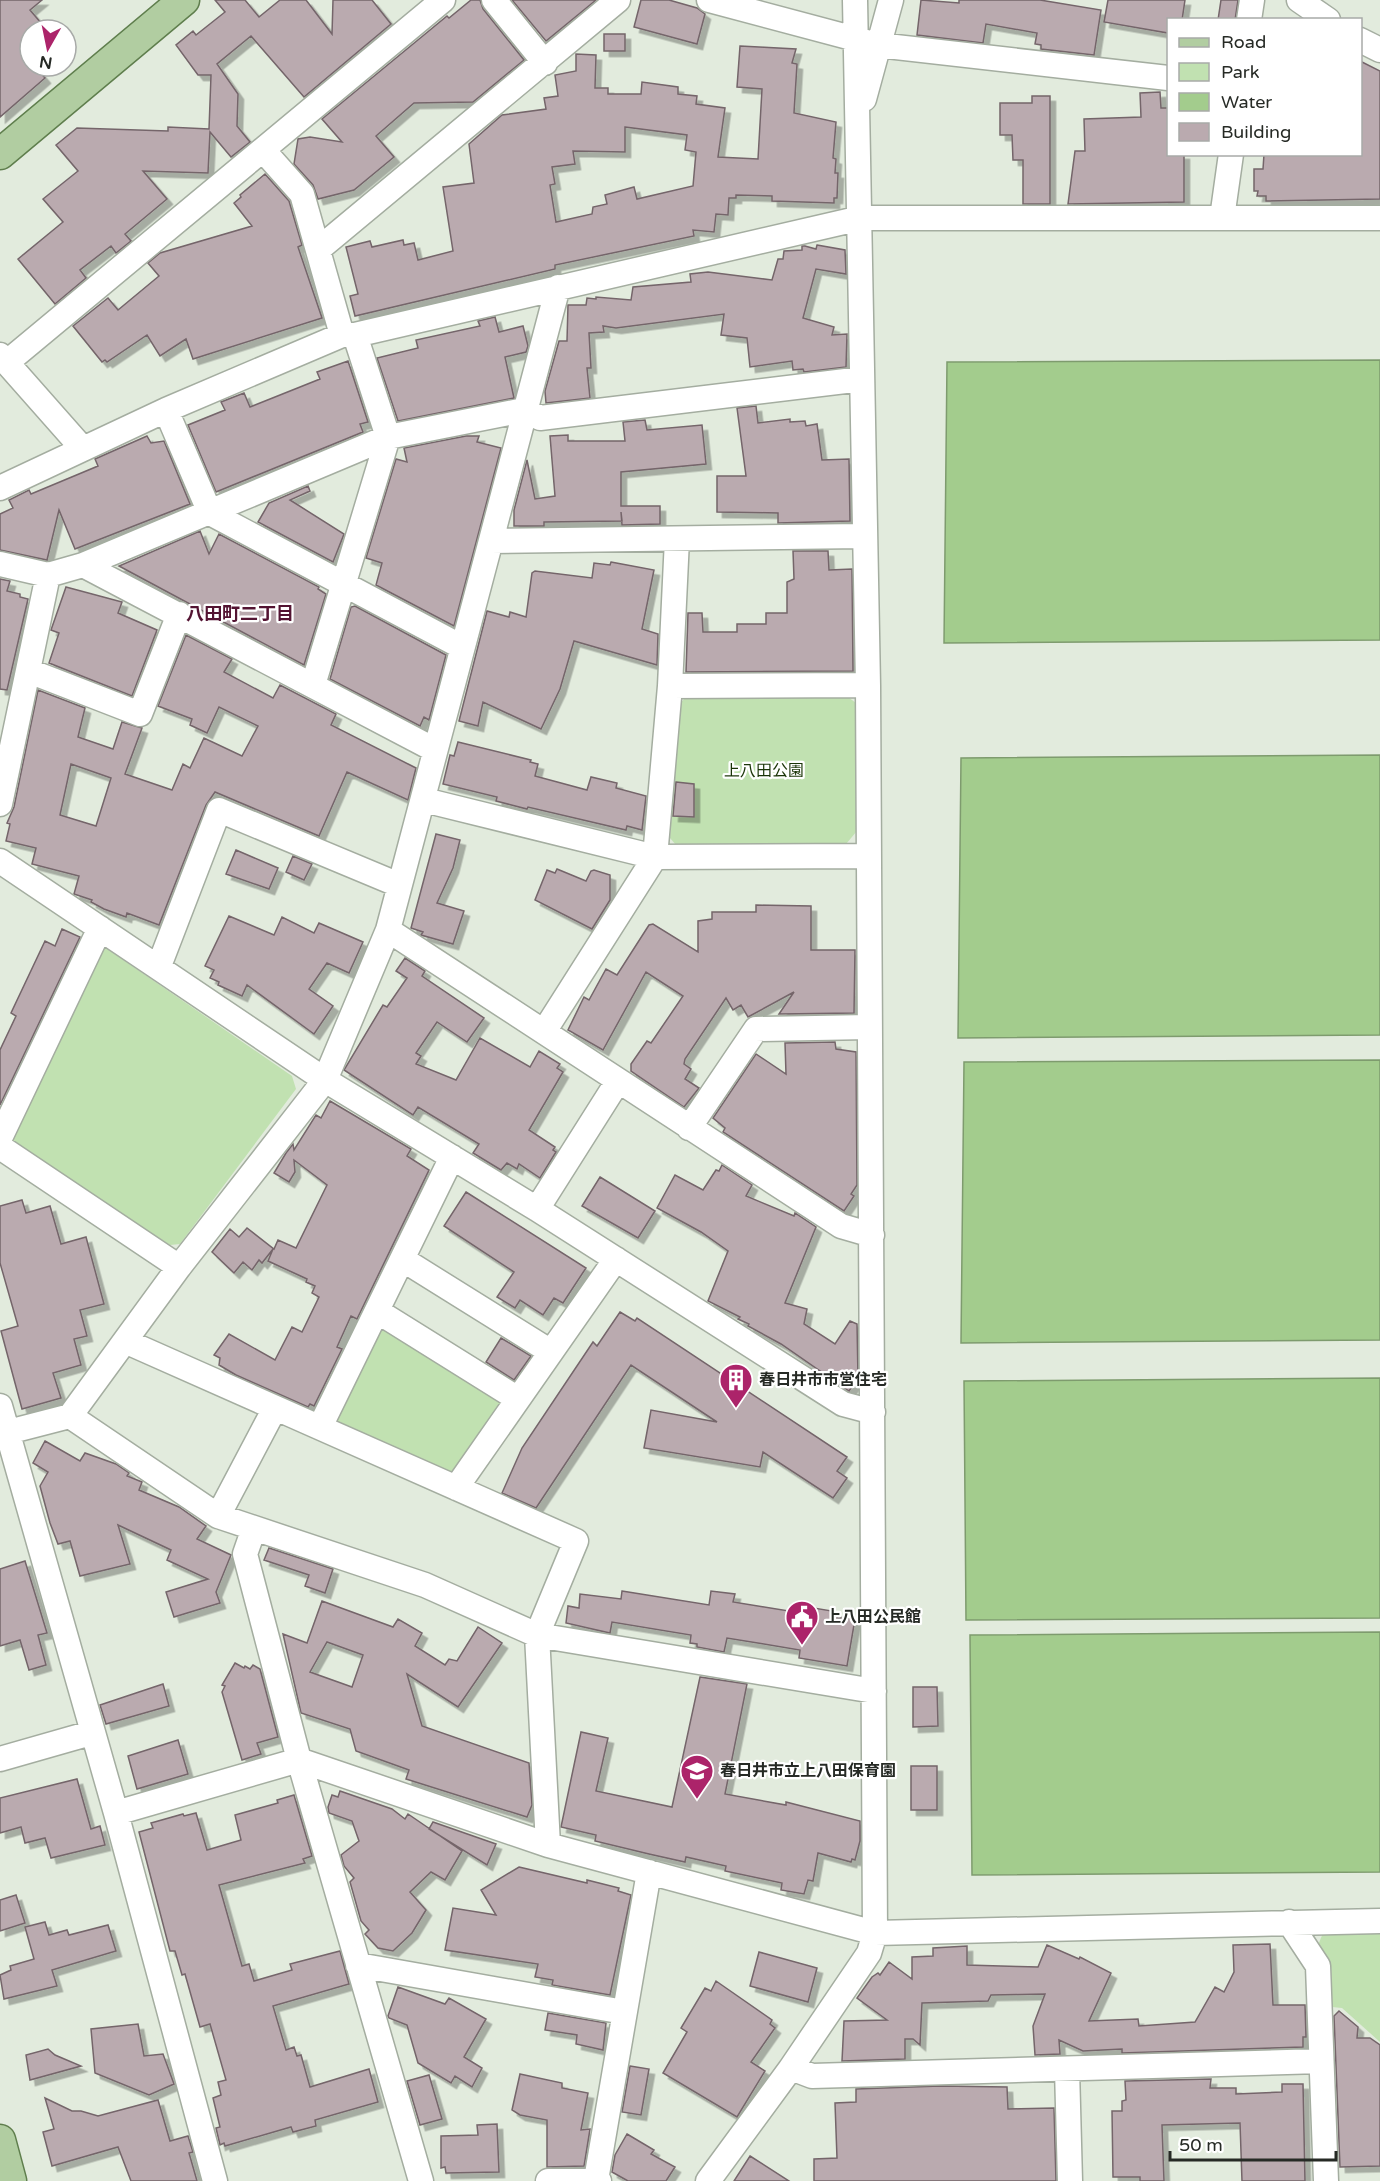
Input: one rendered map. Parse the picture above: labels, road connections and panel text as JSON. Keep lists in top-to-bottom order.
{
  "districts": ["八田町二丁目"],
  "parks": ["上八田公園"],
  "places": {
    "building": ["春日井市市営住宅"],
    "public building": ["上八田公民館"],
    "school or university": ["春日井市立上八田保育園"]
  },
  "legend": [
    "Road",
    "Park",
    "Water",
    "Building"
  ],
  "scale_bar": "50 m",
  "north": "bottom"
}
